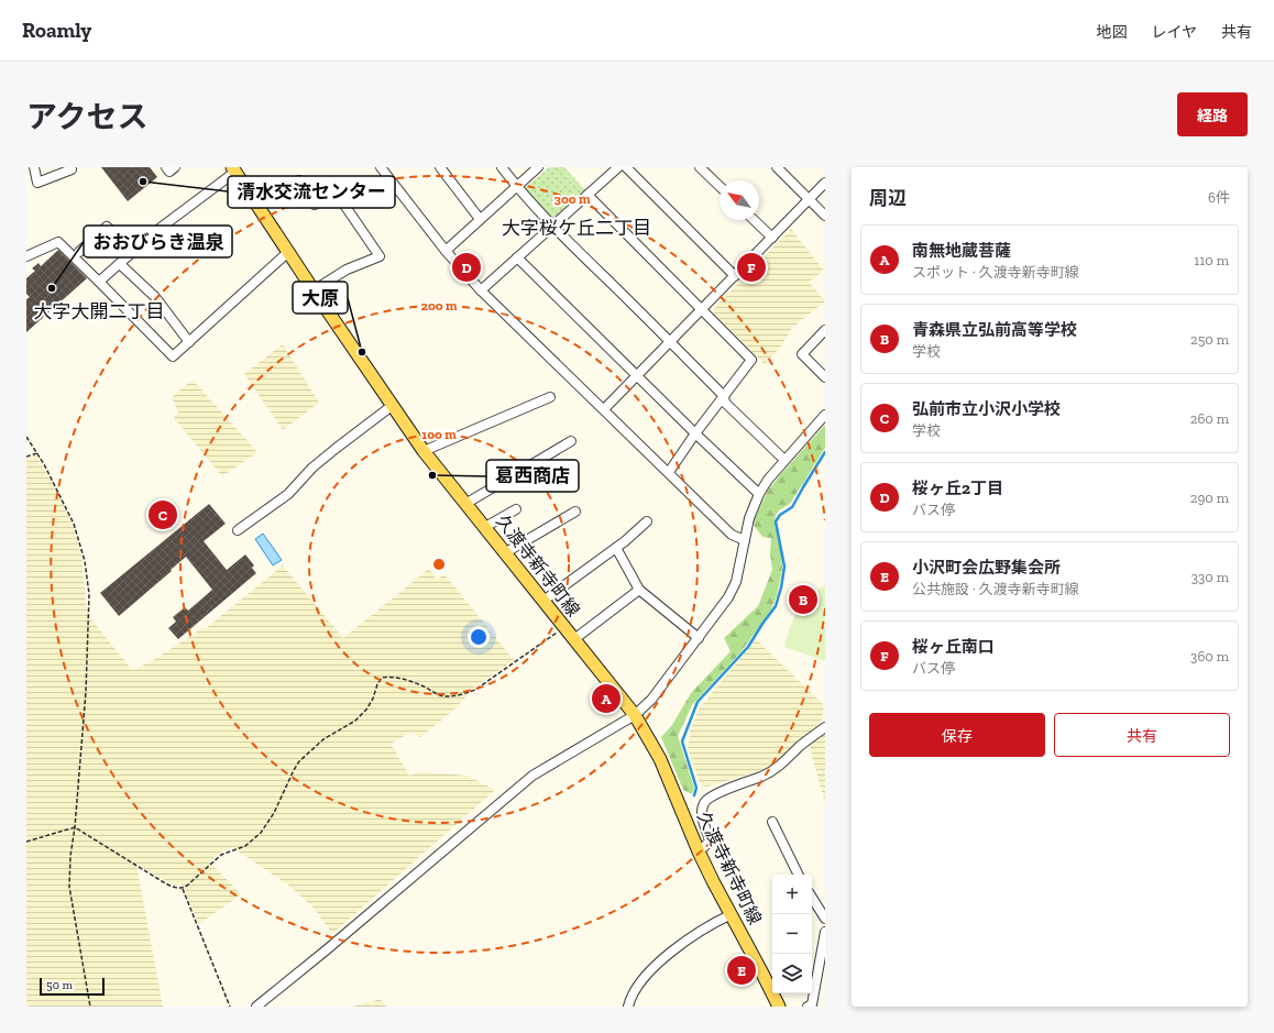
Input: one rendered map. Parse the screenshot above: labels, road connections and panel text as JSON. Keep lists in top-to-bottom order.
{
  "streets": {
    "main road": ["久渡寺新寺町線"]
  },
  "districts": ["大字桜ケ丘二丁目", "大字大開二丁目"],
  "places": [
    "清水交流センター",
    "おおびらき温泉",
    "大原",
    "葛西商店"
  ],
  "scale_bar": "50 m",
  "north": "top left",
  "page": {
    "header": "Roamly",
    "nav": ["地図", "レイヤ", "共有"],
    "title": "アクセス",
    "buttons": [
      "経路",
      ["保存", "共有"]
    ],
    "heading": ["周辺", "6件"],
    "list": [
      {
        "mark": "A",
        "name": "南無地蔵菩薩",
        "note": "スポット · 久渡寺新寺町線",
        "value": "110 m"
      },
      {
        "mark": "B",
        "name": "青森県立弘前高等学校",
        "note": "学校",
        "value": "250 m"
      },
      {
        "mark": "C",
        "name": "弘前市立小沢小学校",
        "note": "学校",
        "value": "260 m"
      },
      {
        "mark": "D",
        "name": "桜ヶ丘2丁目",
        "note": "バス停",
        "value": "290 m"
      },
      {
        "mark": "E",
        "name": "小沢町会広野集会所",
        "note": "公共施設 · 久渡寺新寺町線",
        "value": "330 m"
      },
      {
        "mark": "F",
        "name": "桜ヶ丘南口",
        "note": "バス停",
        "value": "360 m"
      }
    ],
    "pins": [
      "D",
      "F",
      "C",
      "B",
      "A",
      "E"
    ],
    "map_buttons": ["+", "−"],
    "scale": "50 m"
  },
  "rings": ["300 m", "200 m", "100 m"]
}
